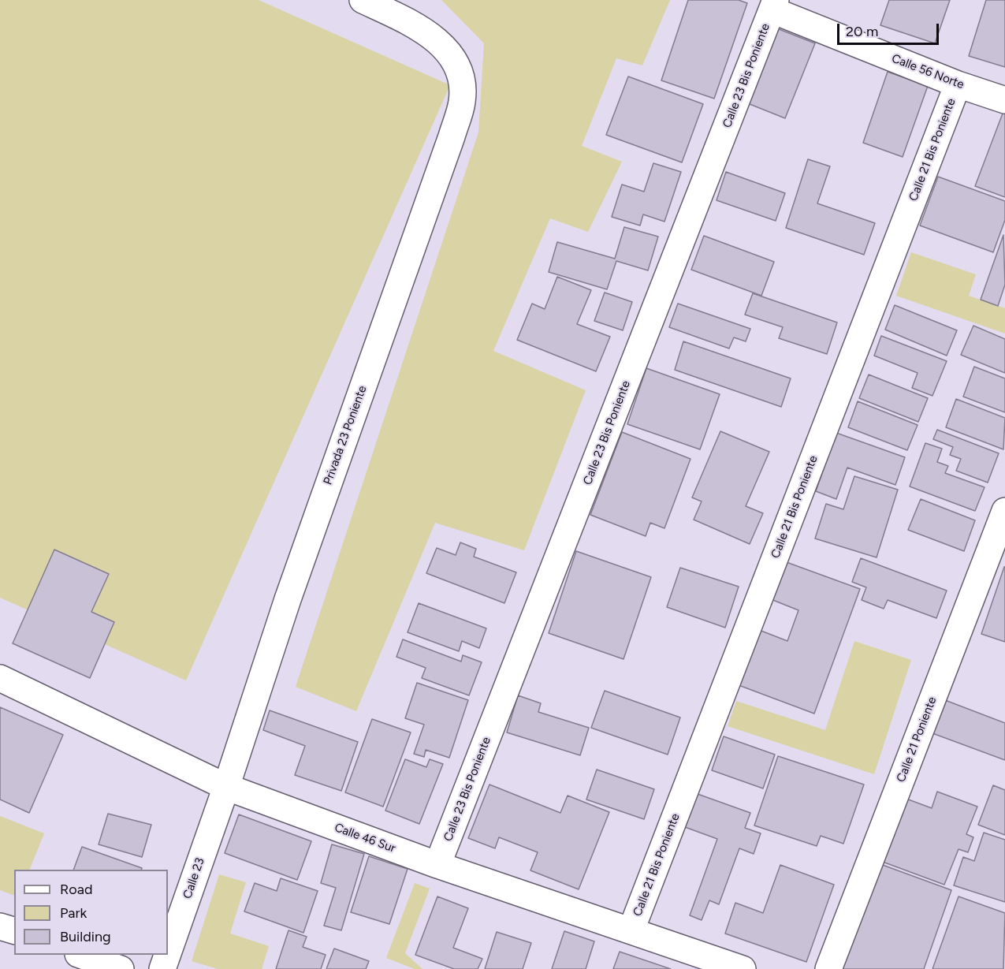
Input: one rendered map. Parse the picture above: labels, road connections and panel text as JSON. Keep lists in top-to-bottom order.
{
  "streets": {
    "street": [
      "Calle 56 Norte",
      "Calle 23 Bis Poniente",
      "Calle 21 Bis Poniente",
      "Privada 23 Poniente",
      "Calle 21 Poniente",
      "Calle 46 Sur",
      "Calle 23"
    ]
  },
  "crossings": [
    ["Calle 56 Norte", "Calle 23 Bis Poniente"],
    ["Calle 56 Norte", "Calle 21 Bis Poniente"],
    ["Calle 23 Bis Poniente", "Calle 46 Sur"],
    ["Calle 21 Bis Poniente", "Calle 46 Sur"],
    ["Privada 23 Poniente", "Calle 46 Sur"],
    ["Privada 23 Poniente", "Calle 23"],
    ["Calle 46 Sur", "Calle 23"]
  ],
  "legend": ["Road", "Park", "Building"],
  "scale_bar": "20 m"
}
